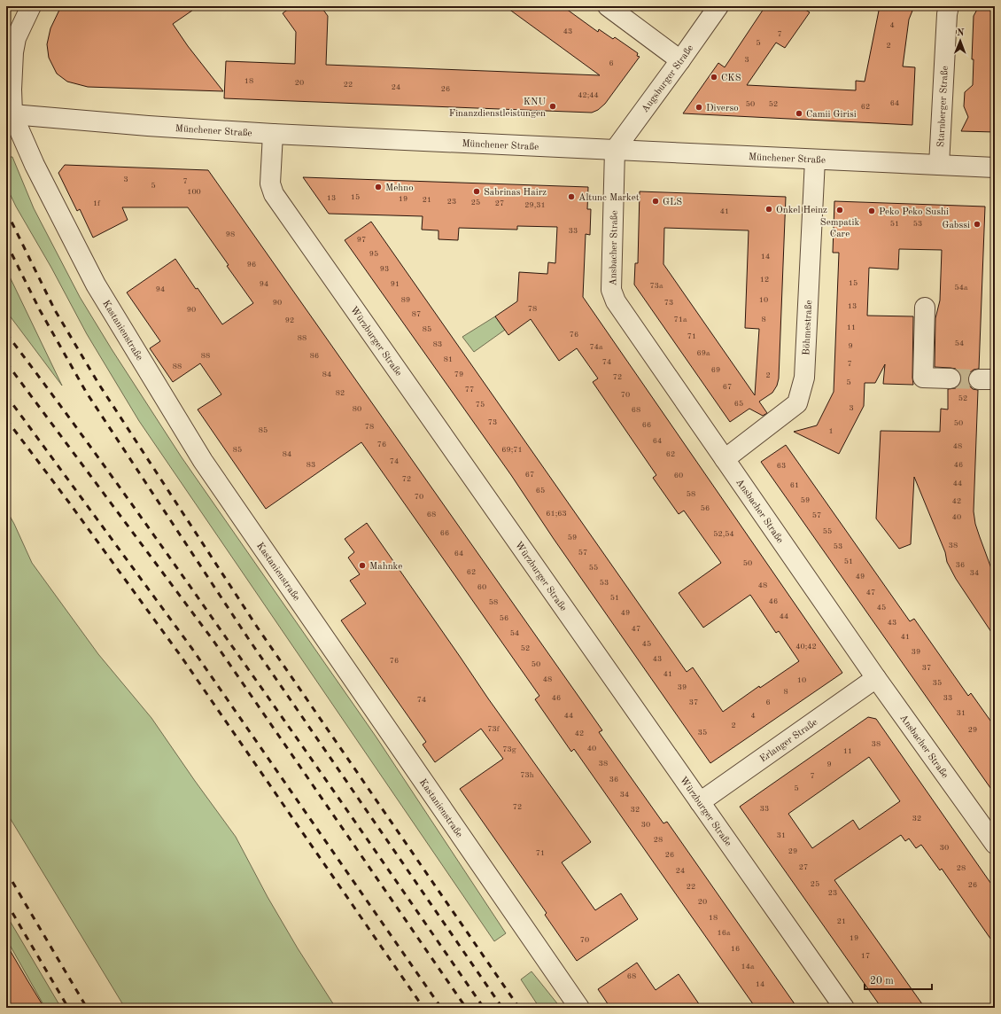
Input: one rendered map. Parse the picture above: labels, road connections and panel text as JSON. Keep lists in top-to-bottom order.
{
  "streets": {
    "street": [
      "Augsburger Straße",
      "Starnberger Straße",
      "Münchener Straße",
      "Ansbacher Straße",
      "Böhmestraße",
      "Kastanienstraße",
      "Würzburger Straße",
      "Erlanger Straße"
    ]
  },
  "crossings": [
    ["Augsburger Straße", "Münchener Straße"],
    ["Augsburger Straße", "Ansbacher Straße"],
    ["Starnberger Straße", "Münchener Straße"],
    ["Münchener Straße", "Ansbacher Straße"],
    ["Münchener Straße", "Böhmestraße"],
    ["Münchener Straße", "Kastanienstraße"],
    ["Münchener Straße", "Würzburger Straße"],
    ["Ansbacher Straße", "Böhmestraße"],
    ["Ansbacher Straße", "Erlanger Straße"],
    ["Würzburger Straße", "Erlanger Straße"]
  ],
  "places": [
    "CKS",
    "KNU Finanzdienstleistungen",
    "Diverso",
    "Camii Girisi",
    "Mehno",
    "Sabrinas Hairz",
    "Altunc Market",
    "GLS",
    "Onkel Heinz",
    "Sempatik Care",
    "Peko Peko Sushi",
    "Gabssi",
    "Mahnke"
  ],
  "house_numbers": [
    "4",
    "43",
    "7",
    "5",
    "2",
    "3",
    "6",
    "18",
    "20",
    "22",
    "24",
    "26",
    "42;44",
    "64",
    "50",
    "52",
    "62",
    "3",
    "7",
    "5",
    "100",
    "15",
    "13",
    "19",
    "21",
    "23",
    "25",
    "1f",
    "27",
    "29,31",
    "41",
    "51",
    "53",
    "33",
    "98",
    "97",
    "95",
    "14",
    "96",
    "93",
    "12",
    "15",
    "94",
    "91",
    "73a",
    "54a",
    "94",
    "89",
    "10",
    "90",
    "73",
    "13",
    "78",
    "90",
    "87",
    "71a",
    "8",
    "92",
    "11",
    "85",
    "76",
    "71",
    "88",
    "54",
    "83",
    "9",
    "74a",
    "69a",
    "88",
    "86",
    "81",
    "74",
    "7",
    "88",
    "69",
    "84",
    "79",
    "2",
    "72",
    "5",
    "67",
    "77",
    "82",
    "70",
    "52",
    "65",
    "75",
    "3",
    "80",
    "68",
    "73",
    "50",
    "66",
    "78",
    "85",
    "1",
    "64",
    "76",
    "48",
    "85",
    "69;71",
    "84",
    "62",
    "74",
    "83",
    "46",
    "63",
    "67",
    "60",
    "72",
    "44",
    "61",
    "65",
    "58",
    "70",
    "59",
    "42",
    "56",
    "61;63",
    "68",
    "57",
    "40",
    "55",
    "66",
    "52,54",
    "59",
    "38",
    "53",
    "57",
    "64",
    "51",
    "50",
    "36",
    "55",
    "62",
    "34",
    "49",
    "53",
    "48",
    "60",
    "47",
    "51",
    "46",
    "58",
    "45",
    "49",
    "44",
    "56",
    "43",
    "47",
    "54",
    "41",
    "45",
    "40;42",
    "52",
    "39",
    "43",
    "76",
    "50",
    "37",
    "41",
    "48",
    "10",
    "35",
    "39",
    "8",
    "46",
    "33",
    "74",
    "37",
    "6",
    "31",
    "44",
    "4",
    "2",
    "73f",
    "29",
    "35",
    "42",
    "38",
    "40",
    "73g",
    "11",
    "38",
    "9",
    "73h",
    "7",
    "36",
    "5",
    "34",
    "72",
    "33",
    "32",
    "32",
    "30",
    "31",
    "28",
    "30",
    "29",
    "71",
    "26",
    "27",
    "28",
    "24",
    "25",
    "26",
    "22",
    "23",
    "20",
    "18",
    "21",
    "16a",
    "19",
    "70",
    "16",
    "17",
    "14a",
    "68",
    "14"
  ],
  "scale_bar": "20 m",
  "north": "top"
}
